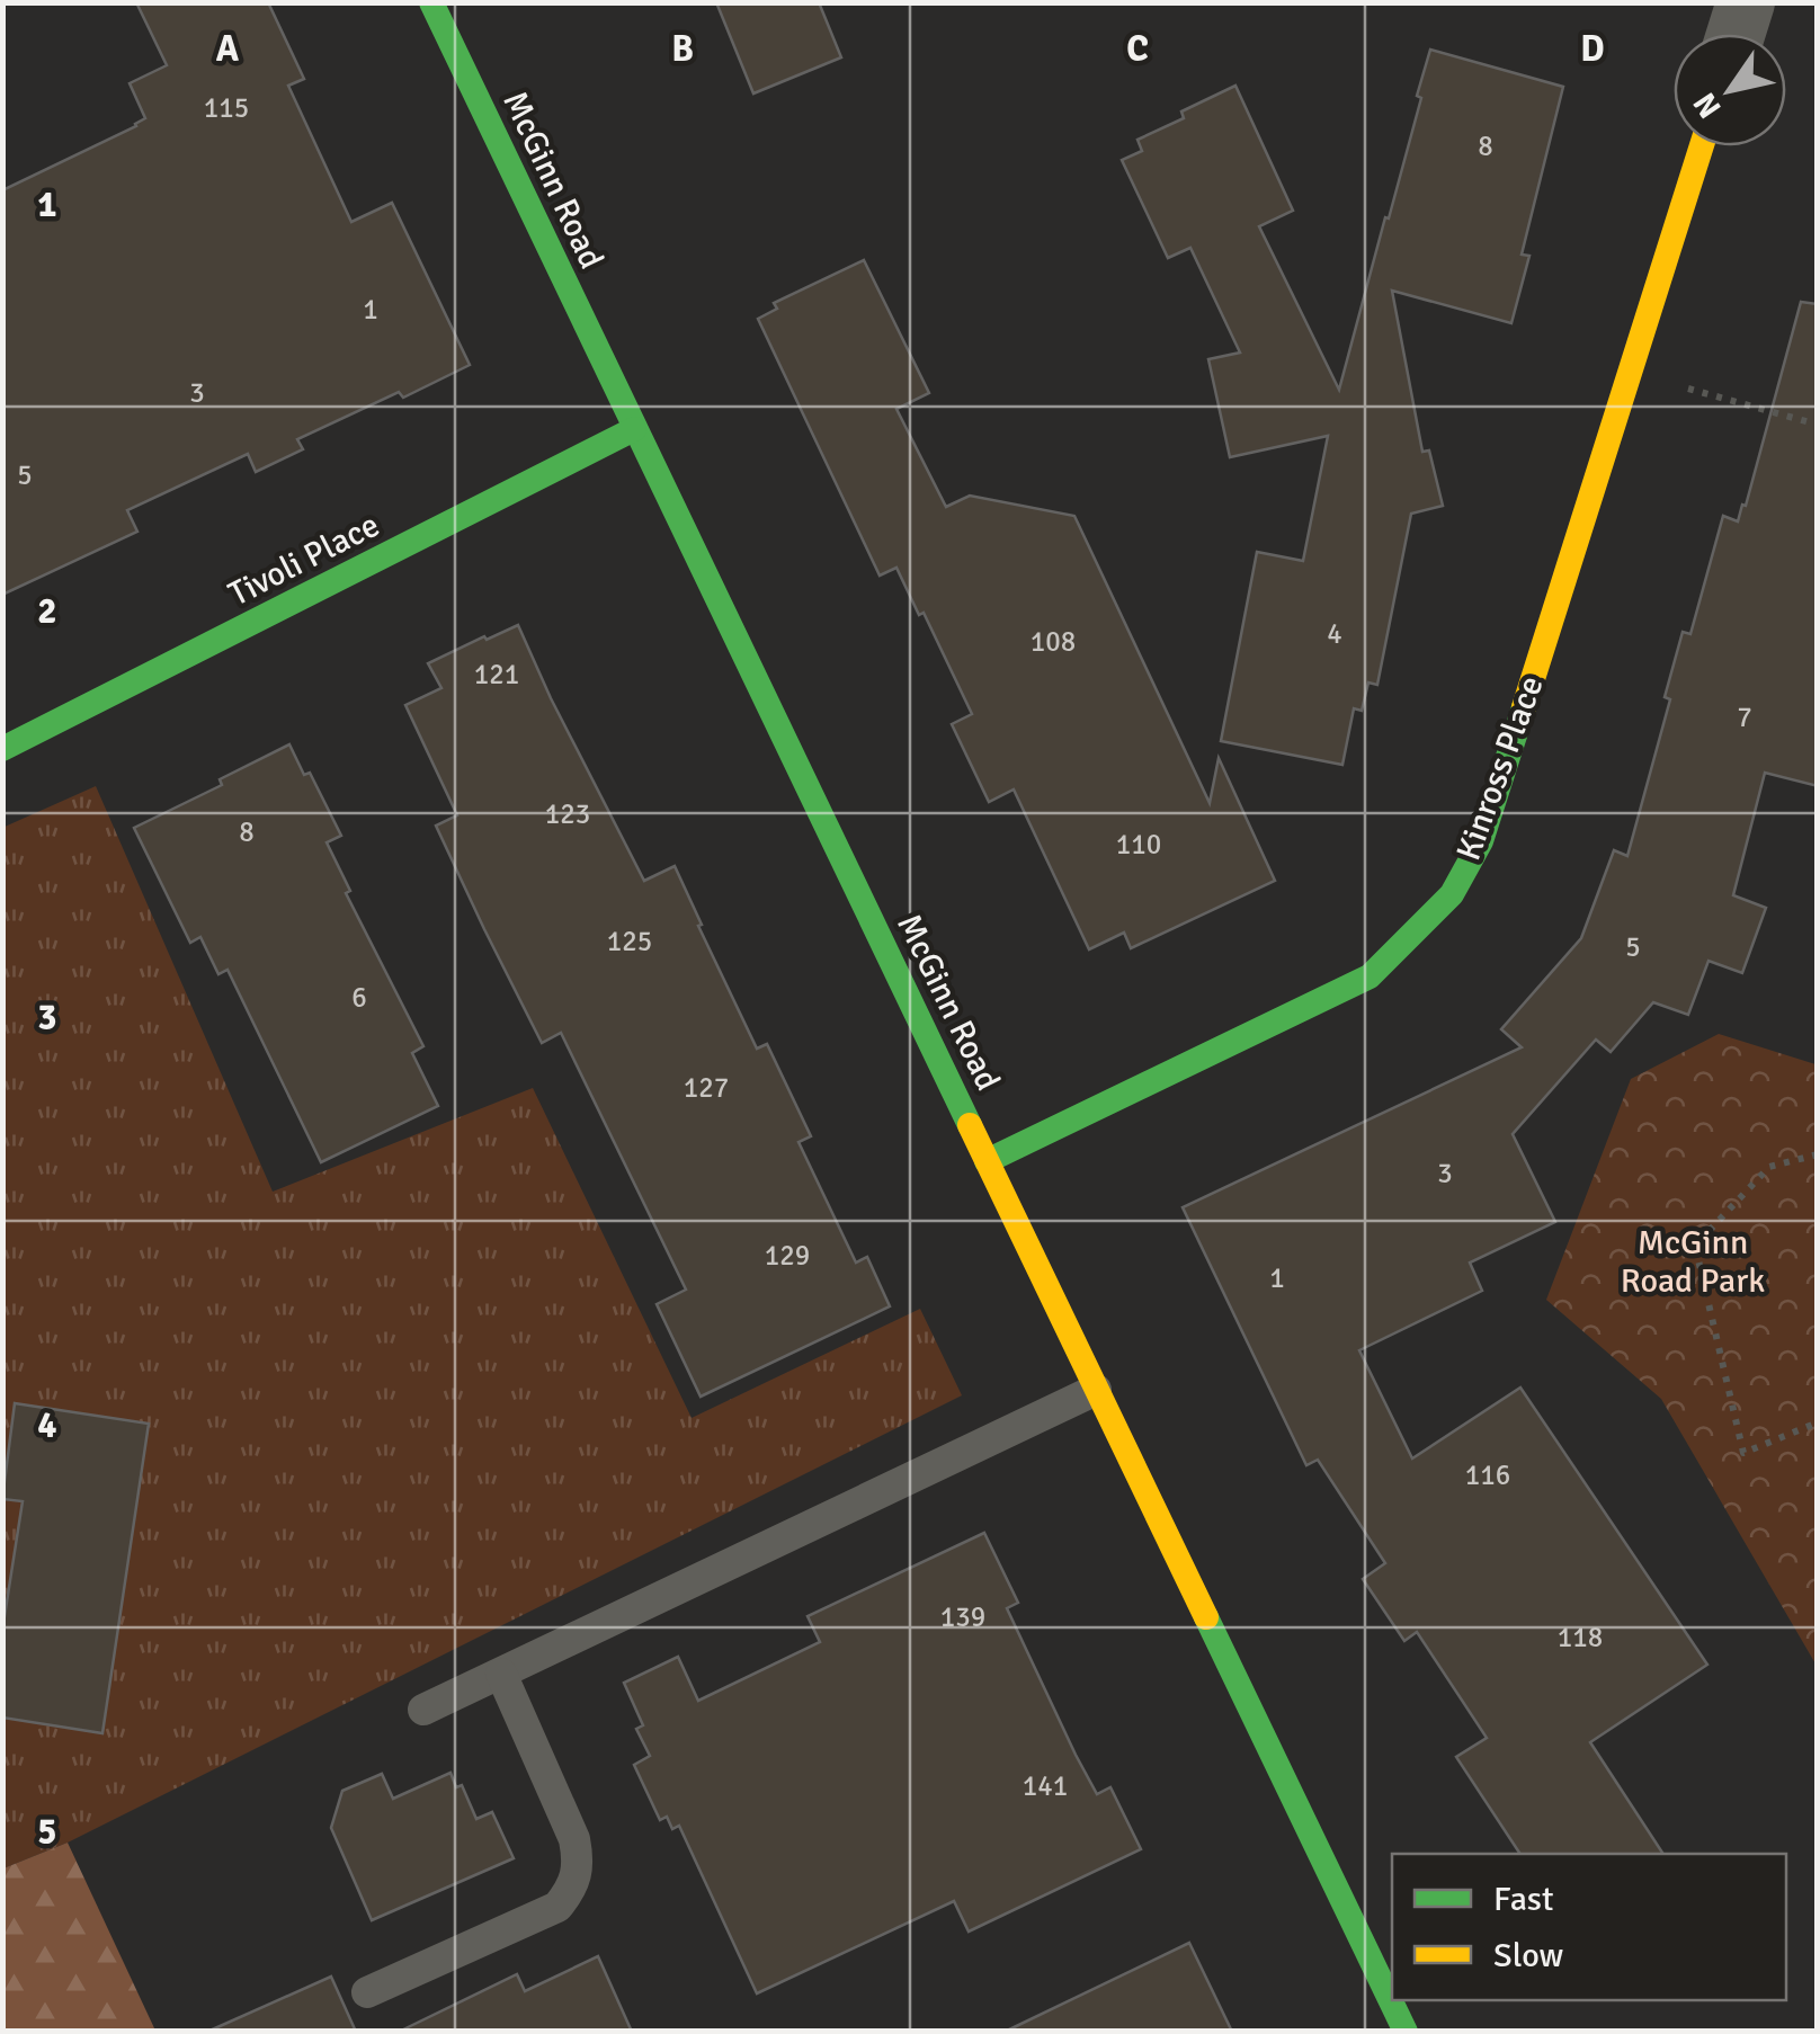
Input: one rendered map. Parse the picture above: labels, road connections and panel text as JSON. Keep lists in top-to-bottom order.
{
  "streets": {
    "street": ["McGinn Road", "Tivoli Place", "Kinross Place"]
  },
  "crossings": [
    ["McGinn Road", "Tivoli Place"],
    ["McGinn Road", "Kinross Place"]
  ],
  "parks": ["McGinn Road Park"],
  "house_numbers": [
    "115",
    "8",
    "1",
    "3",
    "5",
    "4",
    "108",
    "121",
    "7",
    "123",
    "8",
    "110",
    "125",
    "5",
    "6",
    "127",
    "3",
    "129",
    "1",
    "116",
    "139",
    "118",
    "141"
  ],
  "legend": ["Fast", "Slow"],
  "north": "bottom left",
  "grid": {
    "columns": [
      "A",
      "B",
      "C",
      "D"
    ],
    "rows": [
      "1",
      "2",
      "3",
      "4",
      "5"
    ]
  }
}
